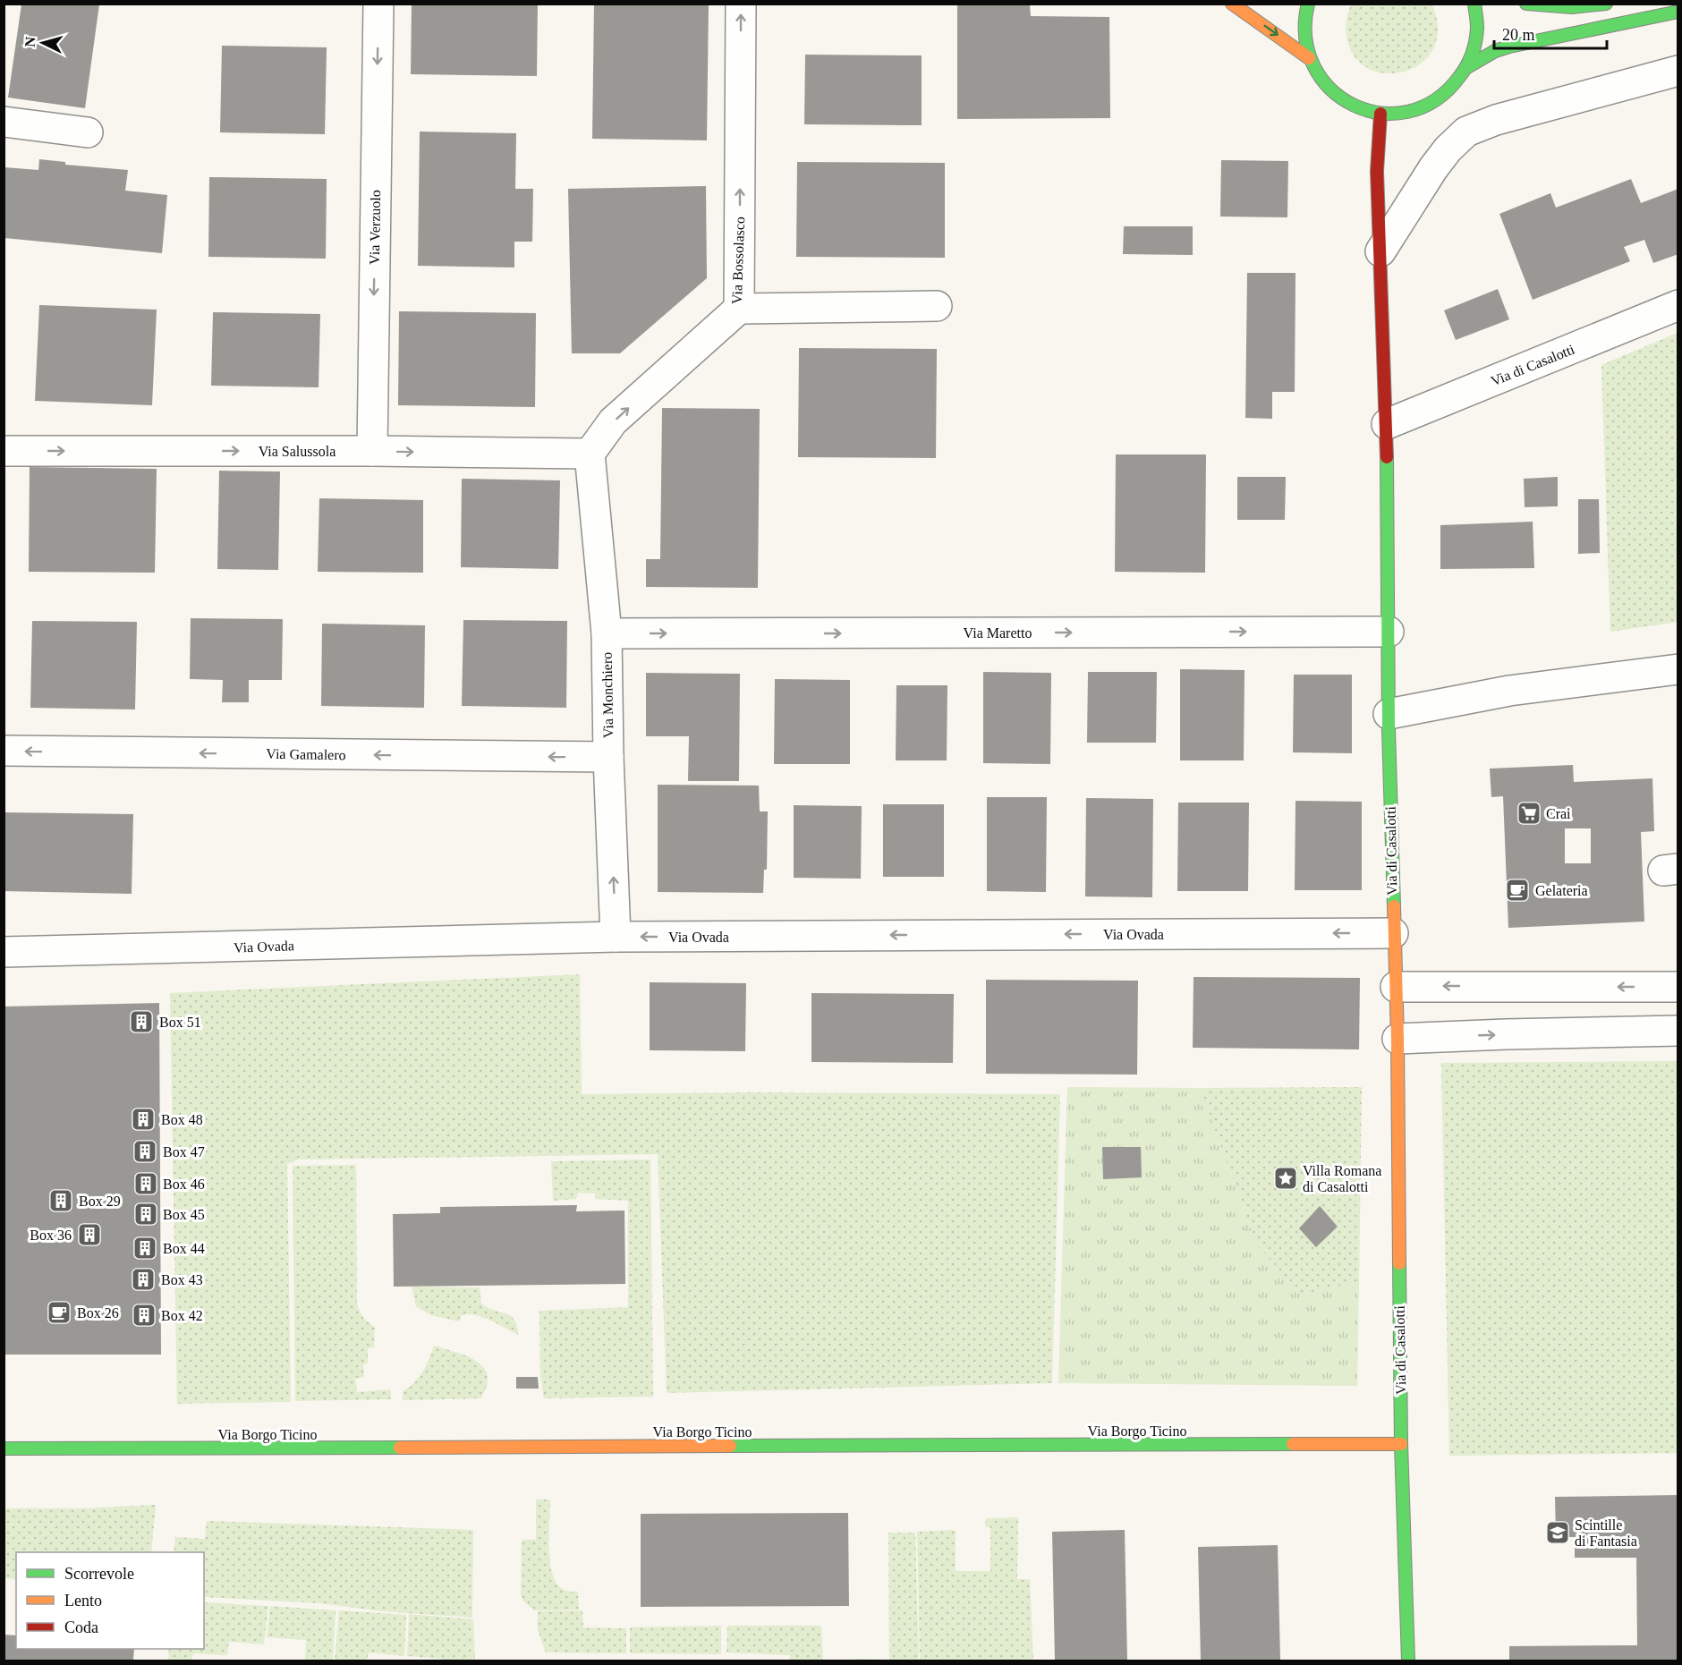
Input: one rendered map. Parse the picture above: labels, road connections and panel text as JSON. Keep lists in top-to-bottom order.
{
  "streets": {
    "street": [
      "Via Verzuolo",
      "Via Bossolasco",
      "Via di Casalotti",
      "Via Salussola",
      "Via Maretto",
      "Via Monchiero",
      "Via Gamalero",
      "Via Ovada",
      "Via Borgo Ticino"
    ]
  },
  "crossings": [
    ["Via Verzuolo", "Via Salussola"],
    ["Via Bossolasco", "Via Salussola"],
    ["Via Bossolasco", "Via Monchiero"],
    ["Via di Casalotti", "Via Maretto"],
    ["Via di Casalotti", "Via Ovada"],
    ["Via di Casalotti", "Via Borgo Ticino"],
    ["Via Salussola", "Via Monchiero"],
    ["Via Maretto", "Via Monchiero"],
    ["Via Monchiero", "Via Gamalero"],
    ["Via Monchiero", "Via Ovada"]
  ],
  "one_way": [
    "Via Verzuolo",
    "Via Bossolasco",
    "Via Salussola",
    "Via Maretto",
    "Via Monchiero",
    "Via Gamalero",
    "Via Ovada"
  ],
  "places": {
    "supermarket": ["Crai"],
    "cafe": ["Gelateria", "Box 26"],
    "building": [
      "Box 51",
      "Box 48",
      "Box 47",
      "Box 46",
      "Box 29",
      "Box 45",
      "Box 36",
      "Box 44",
      "Box 43",
      "Box 42"
    ],
    "place": ["Villa Romana di Casalotti"],
    "school or university": ["Scintille di Fantasia"]
  },
  "legend": ["Scorrevole", "Lento", "Coda"],
  "scale_bar": "20 m",
  "north": "left"
}
